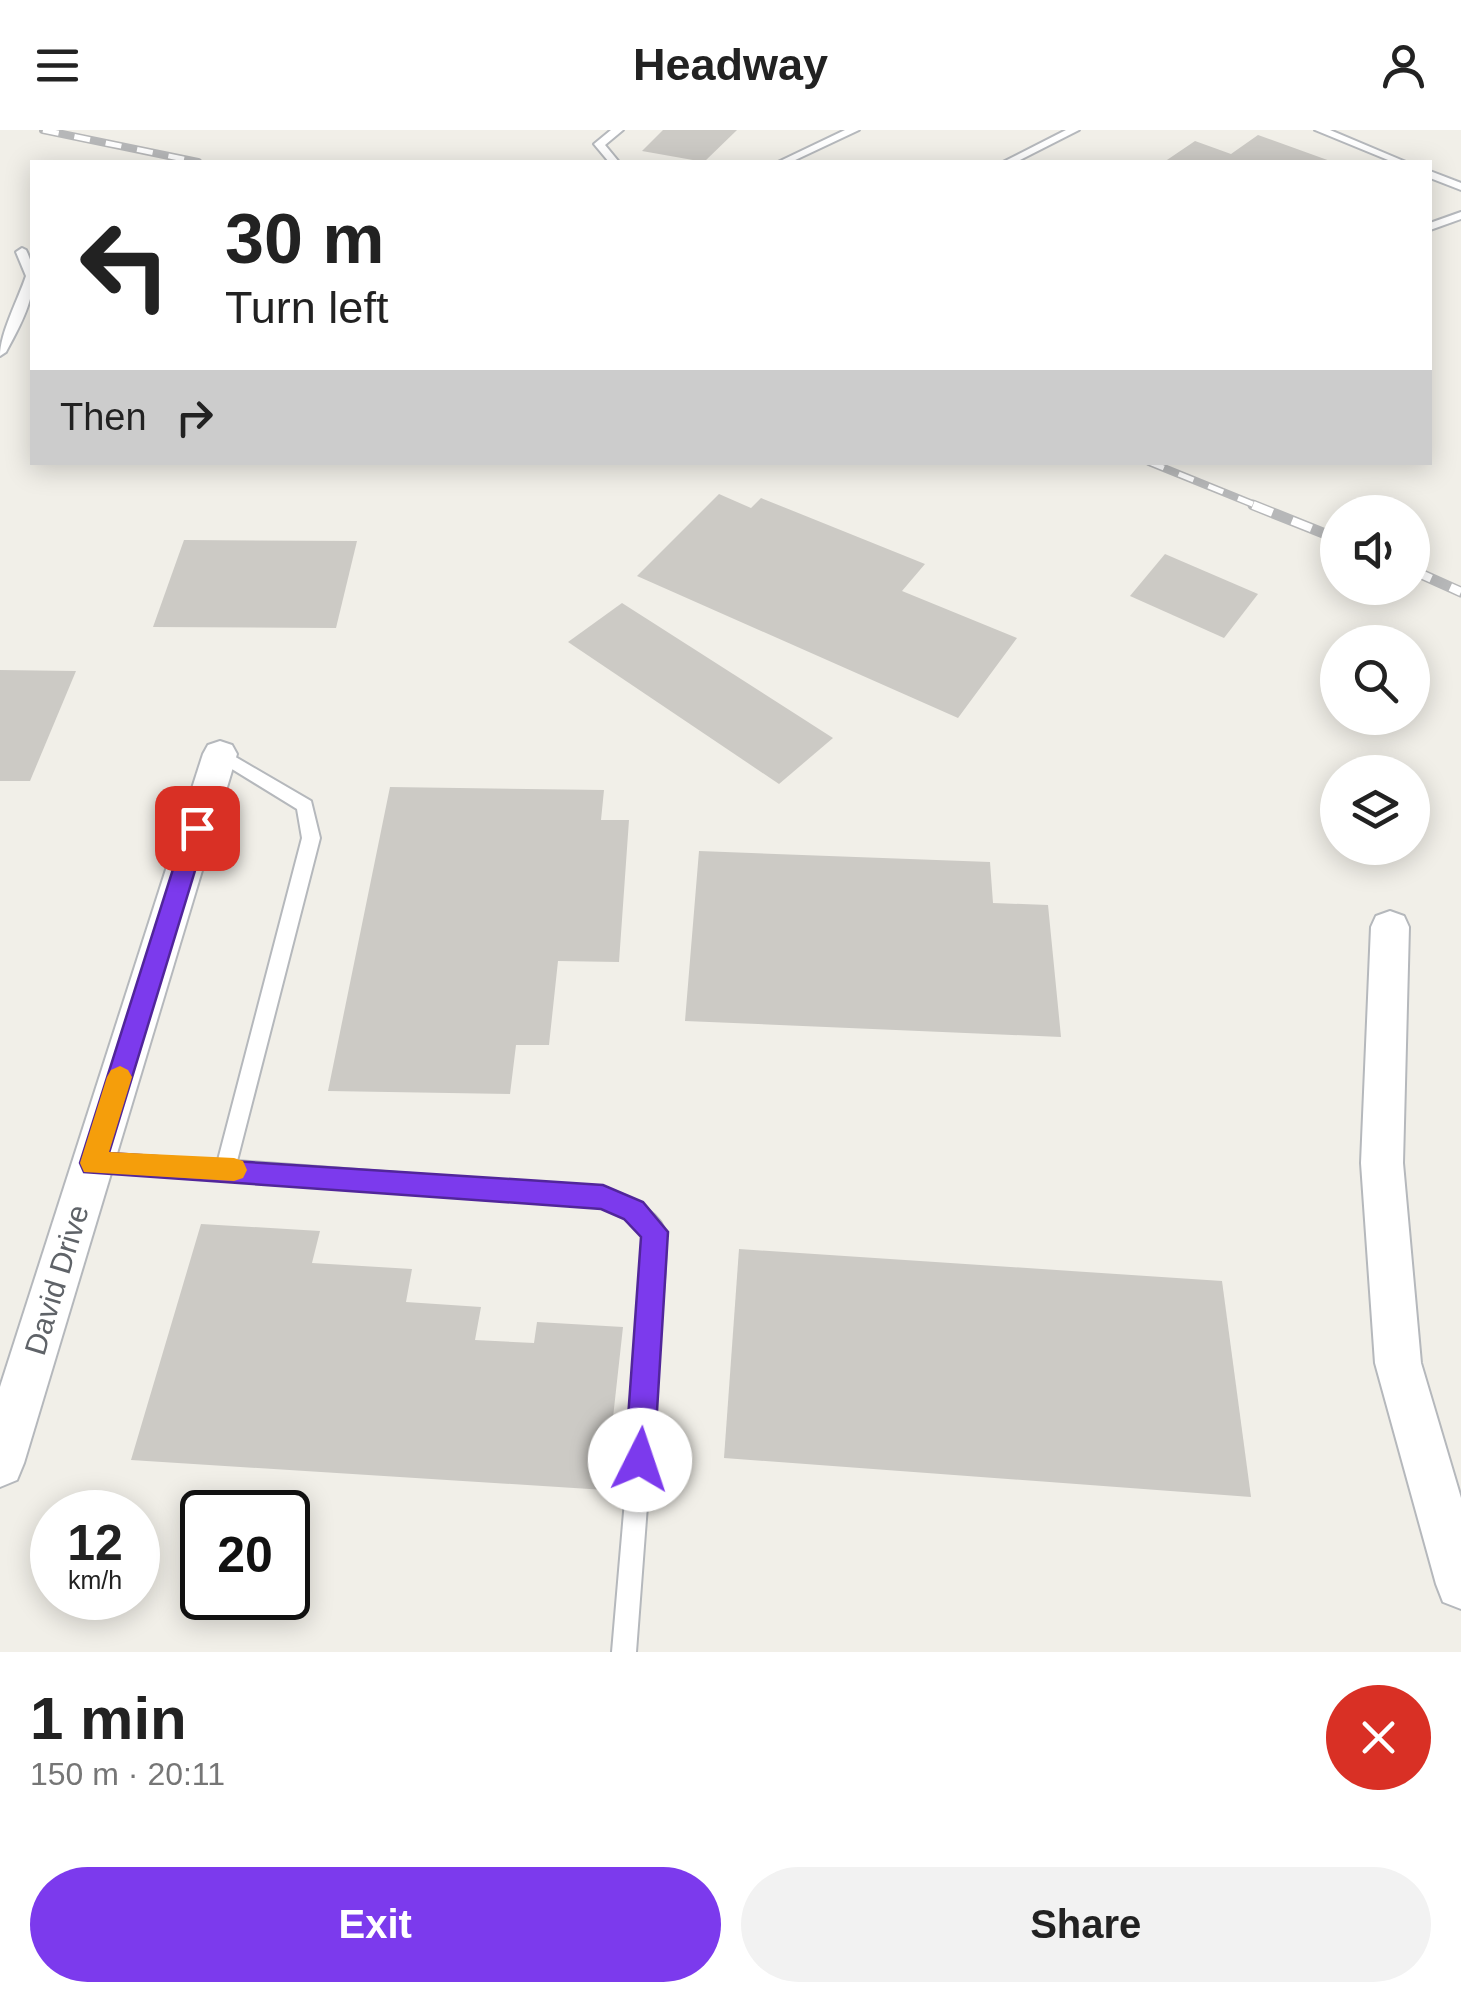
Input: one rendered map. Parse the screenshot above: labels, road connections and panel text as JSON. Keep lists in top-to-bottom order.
{
  "streets": {
    "street": ["David Drive"]
  },
  "page": {
    "header": "Headway",
    "turn": ["30 m", "Turn left"],
    "then": "Then",
    "speed": "12 km/h",
    "limit": "20",
    "heading": ["1 min", "150 m · 20:11"],
    "buttons": ["Exit", "Share"]
  }
}
